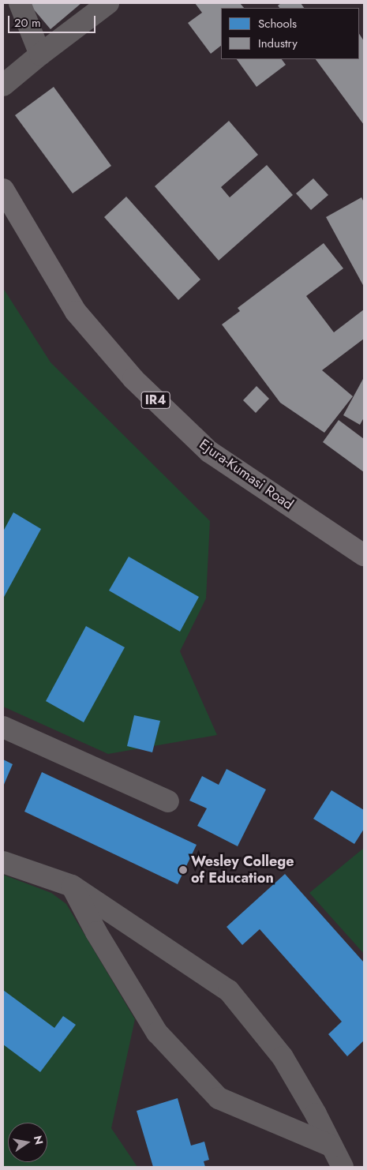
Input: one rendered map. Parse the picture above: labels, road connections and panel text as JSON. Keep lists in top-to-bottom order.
{
  "streets": {
    "main road": ["IR4", "Ejura-Kumasi Road"]
  },
  "places": ["Wesley College of Education"],
  "legend": ["Schools", "Industry"],
  "scale_bar": "20 m",
  "north": "right"
}
